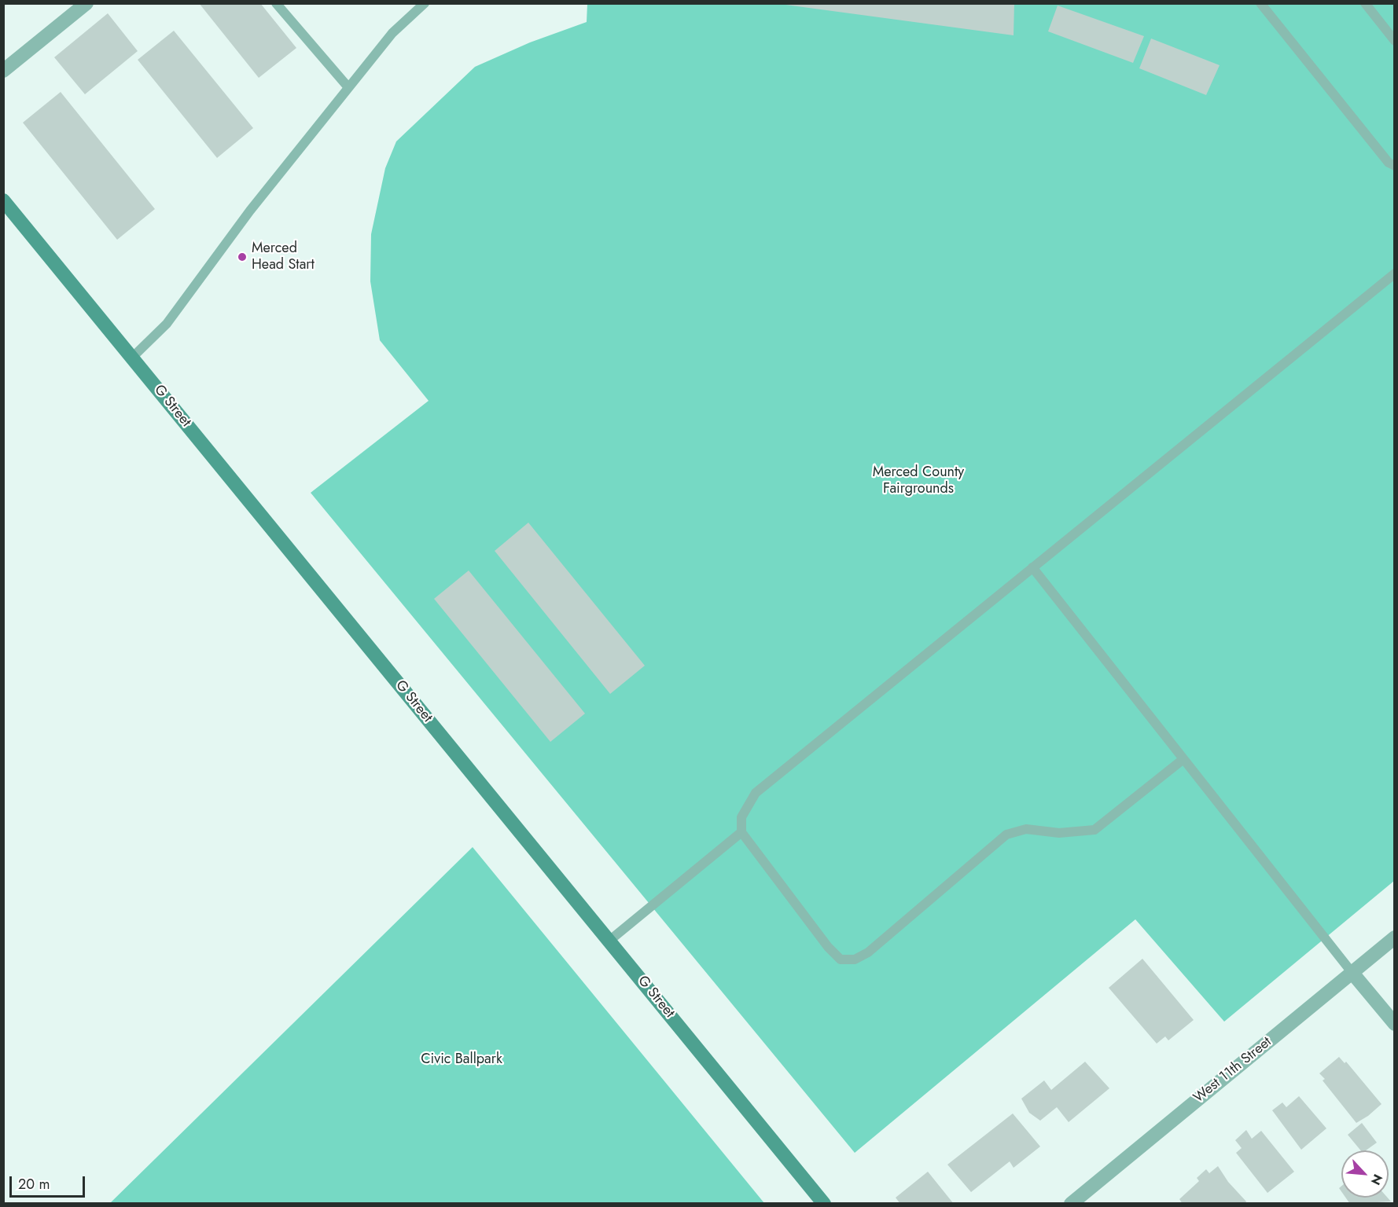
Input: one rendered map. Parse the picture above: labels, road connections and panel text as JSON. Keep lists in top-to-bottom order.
{
  "streets": {
    "main road": ["G Street"],
    "street": ["West 11th Street"]
  },
  "parks": ["Merced County Fairgrounds", "Civic Ballpark"],
  "places": ["Merced Head Start"],
  "scale_bar": "20 m",
  "north": "bottom right"
}
